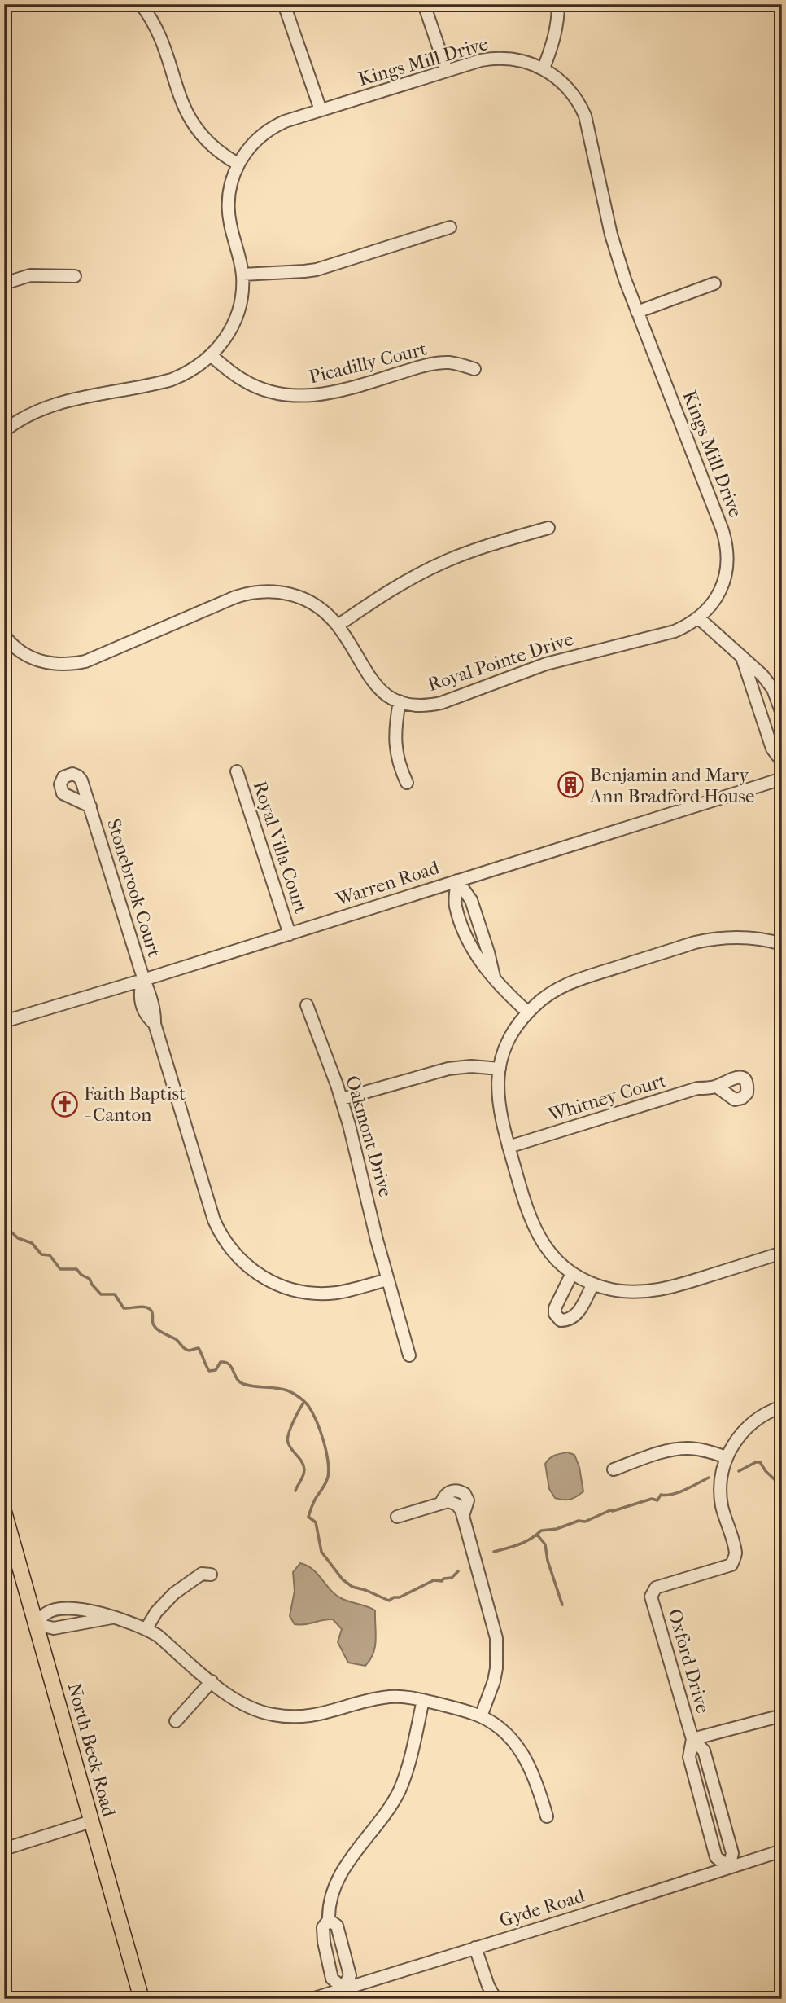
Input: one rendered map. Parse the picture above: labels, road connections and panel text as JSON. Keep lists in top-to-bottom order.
{
  "streets": {
    "main road": ["North Beck Road"],
    "street": [
      "Kings Mill Drive",
      "Picadilly Court",
      "Royal Pointe Drive",
      "Royal Villa Court",
      "Warren Road",
      "Stonebrook Court",
      "Whitney Court",
      "Oakmont Drive",
      "Oxford Drive",
      "Gyde Road"
    ]
  },
  "crossings": [
    ["Kings Mill Drive", "Picadilly Court"],
    ["Kings Mill Drive", "Royal Pointe Drive"],
    ["Royal Villa Court", "Warren Road"],
    ["Warren Road", "Stonebrook Court"],
    ["Stonebrook Court", "Oakmont Drive"],
    ["Oxford Drive", "Gyde Road"]
  ],
  "places": {
    "building": ["Benjamin and Mary Ann Bradford House"],
    "church": ["Faith Baptist - Canton"]
  }
}
